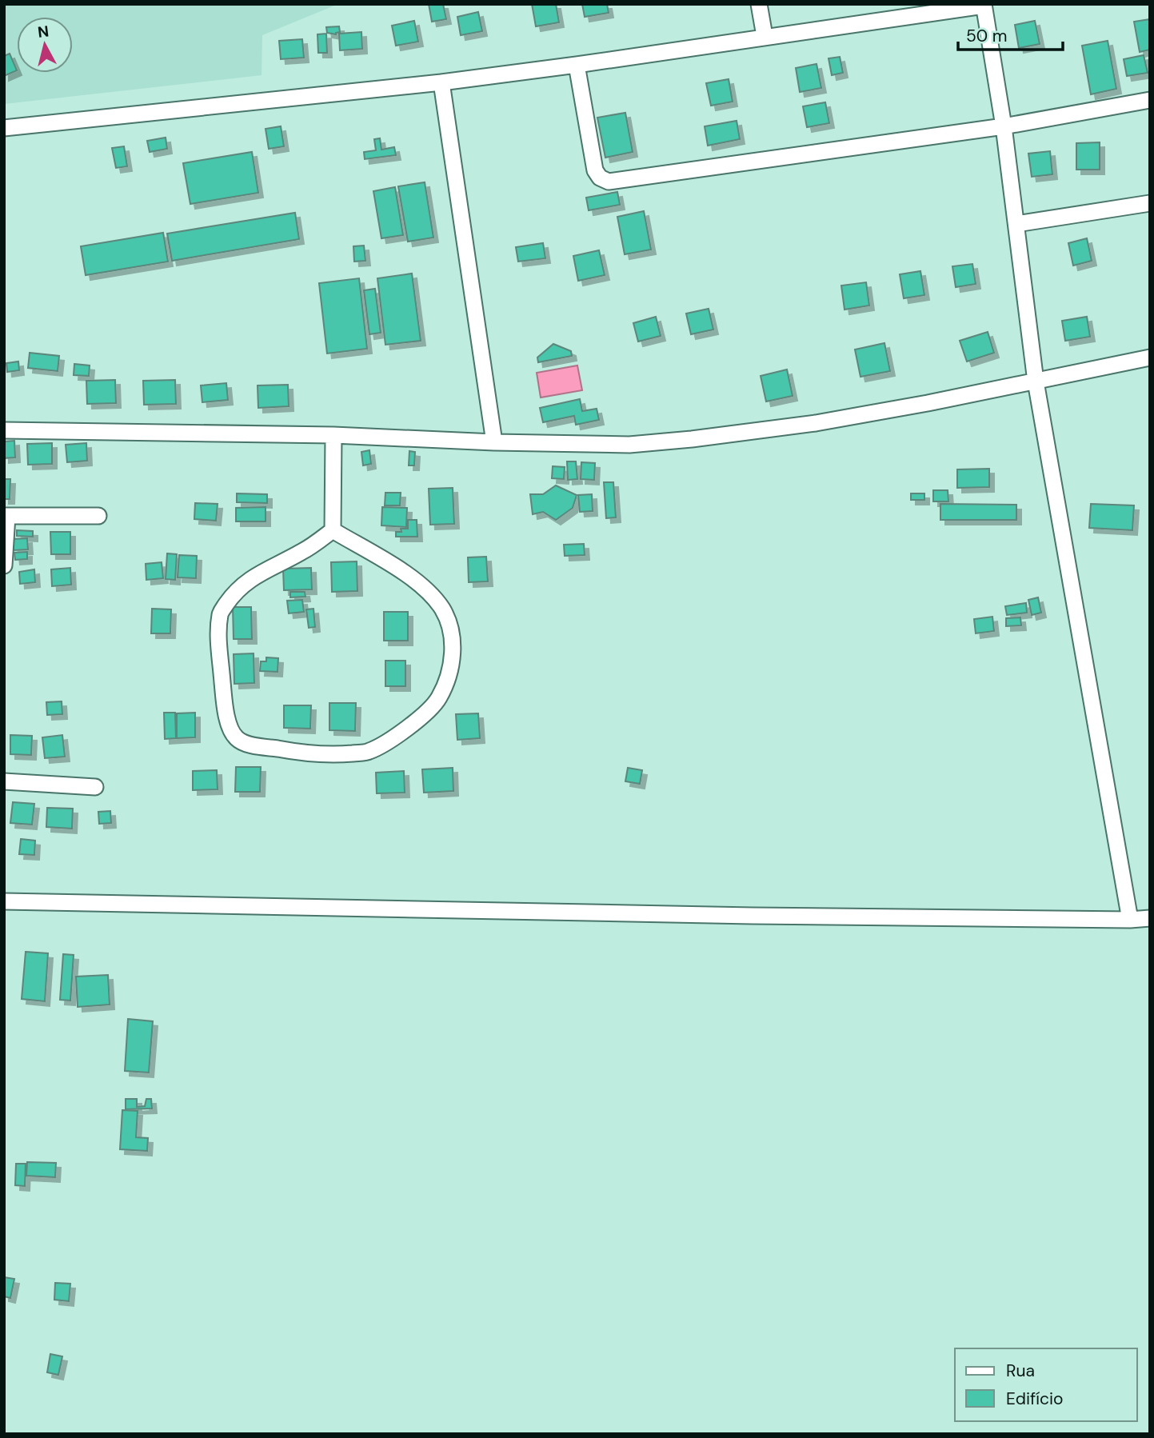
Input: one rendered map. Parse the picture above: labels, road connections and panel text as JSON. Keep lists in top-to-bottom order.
{
  "legend": ["Rua", "Edifício"],
  "scale_bar": "50 m",
  "north": "top"
}
